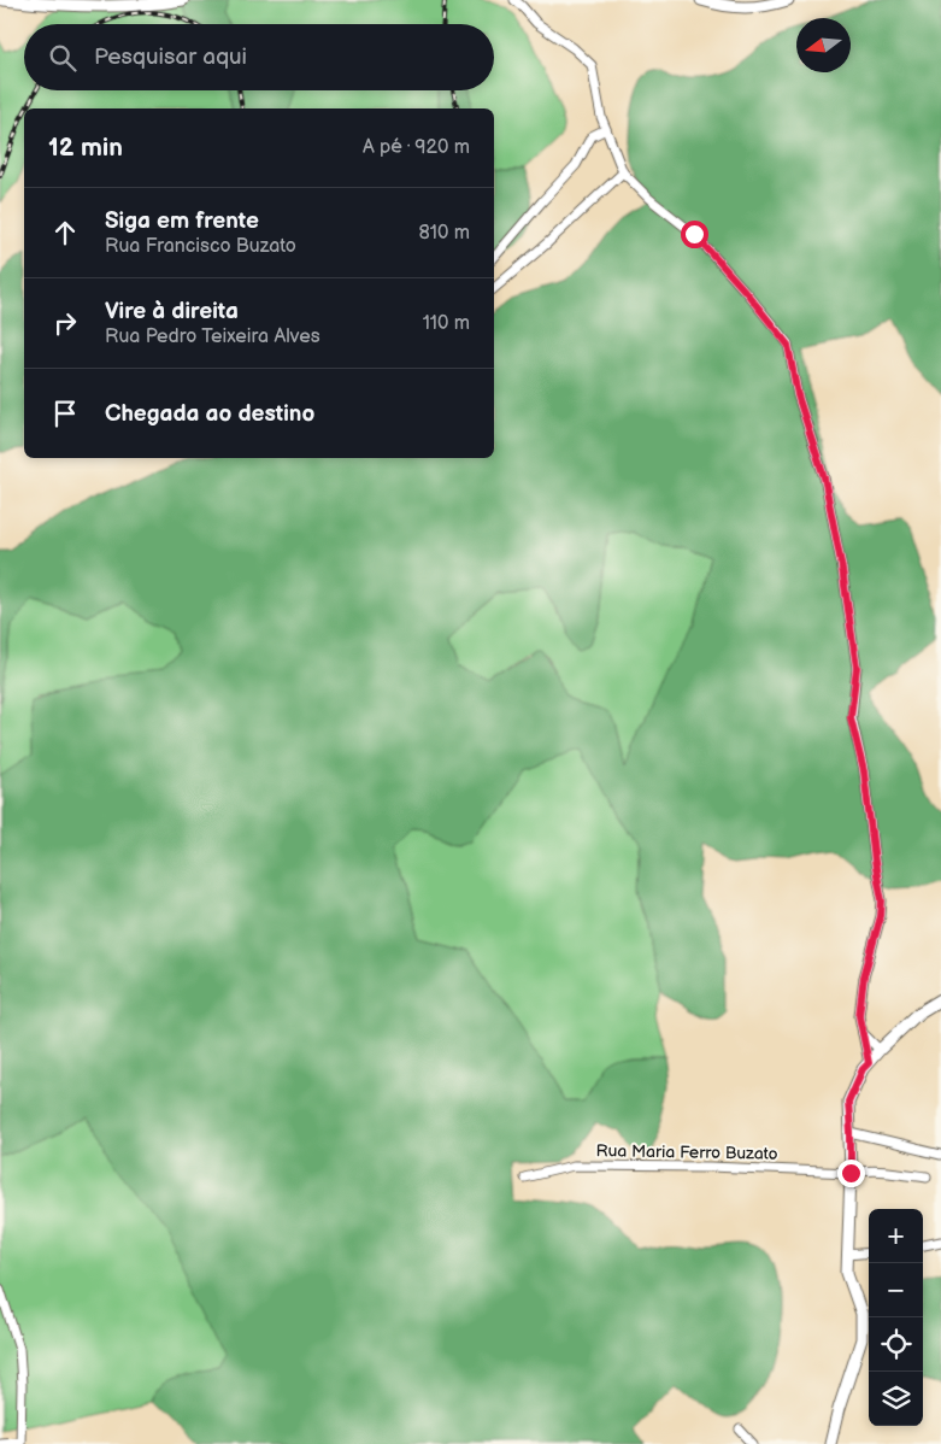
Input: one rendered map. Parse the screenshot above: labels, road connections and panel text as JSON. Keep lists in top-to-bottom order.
{
  "streets": {
    "street": ["Rua Maria Ferro Buzato"]
  },
  "north": "left",
  "page": {
    "search": "Pesquisar aqui",
    "heading": ["12 min", "A pé · 920 m"],
    "list": [
      ["Siga em frente", "Rua Francisco Buzato", "810 m"],
      ["Vire à direita", "Rua Pedro Teixeira Alves", "110 m"],
      "Chegada ao destino"
    ],
    "map_buttons": ["+", "−"]
  }
}
